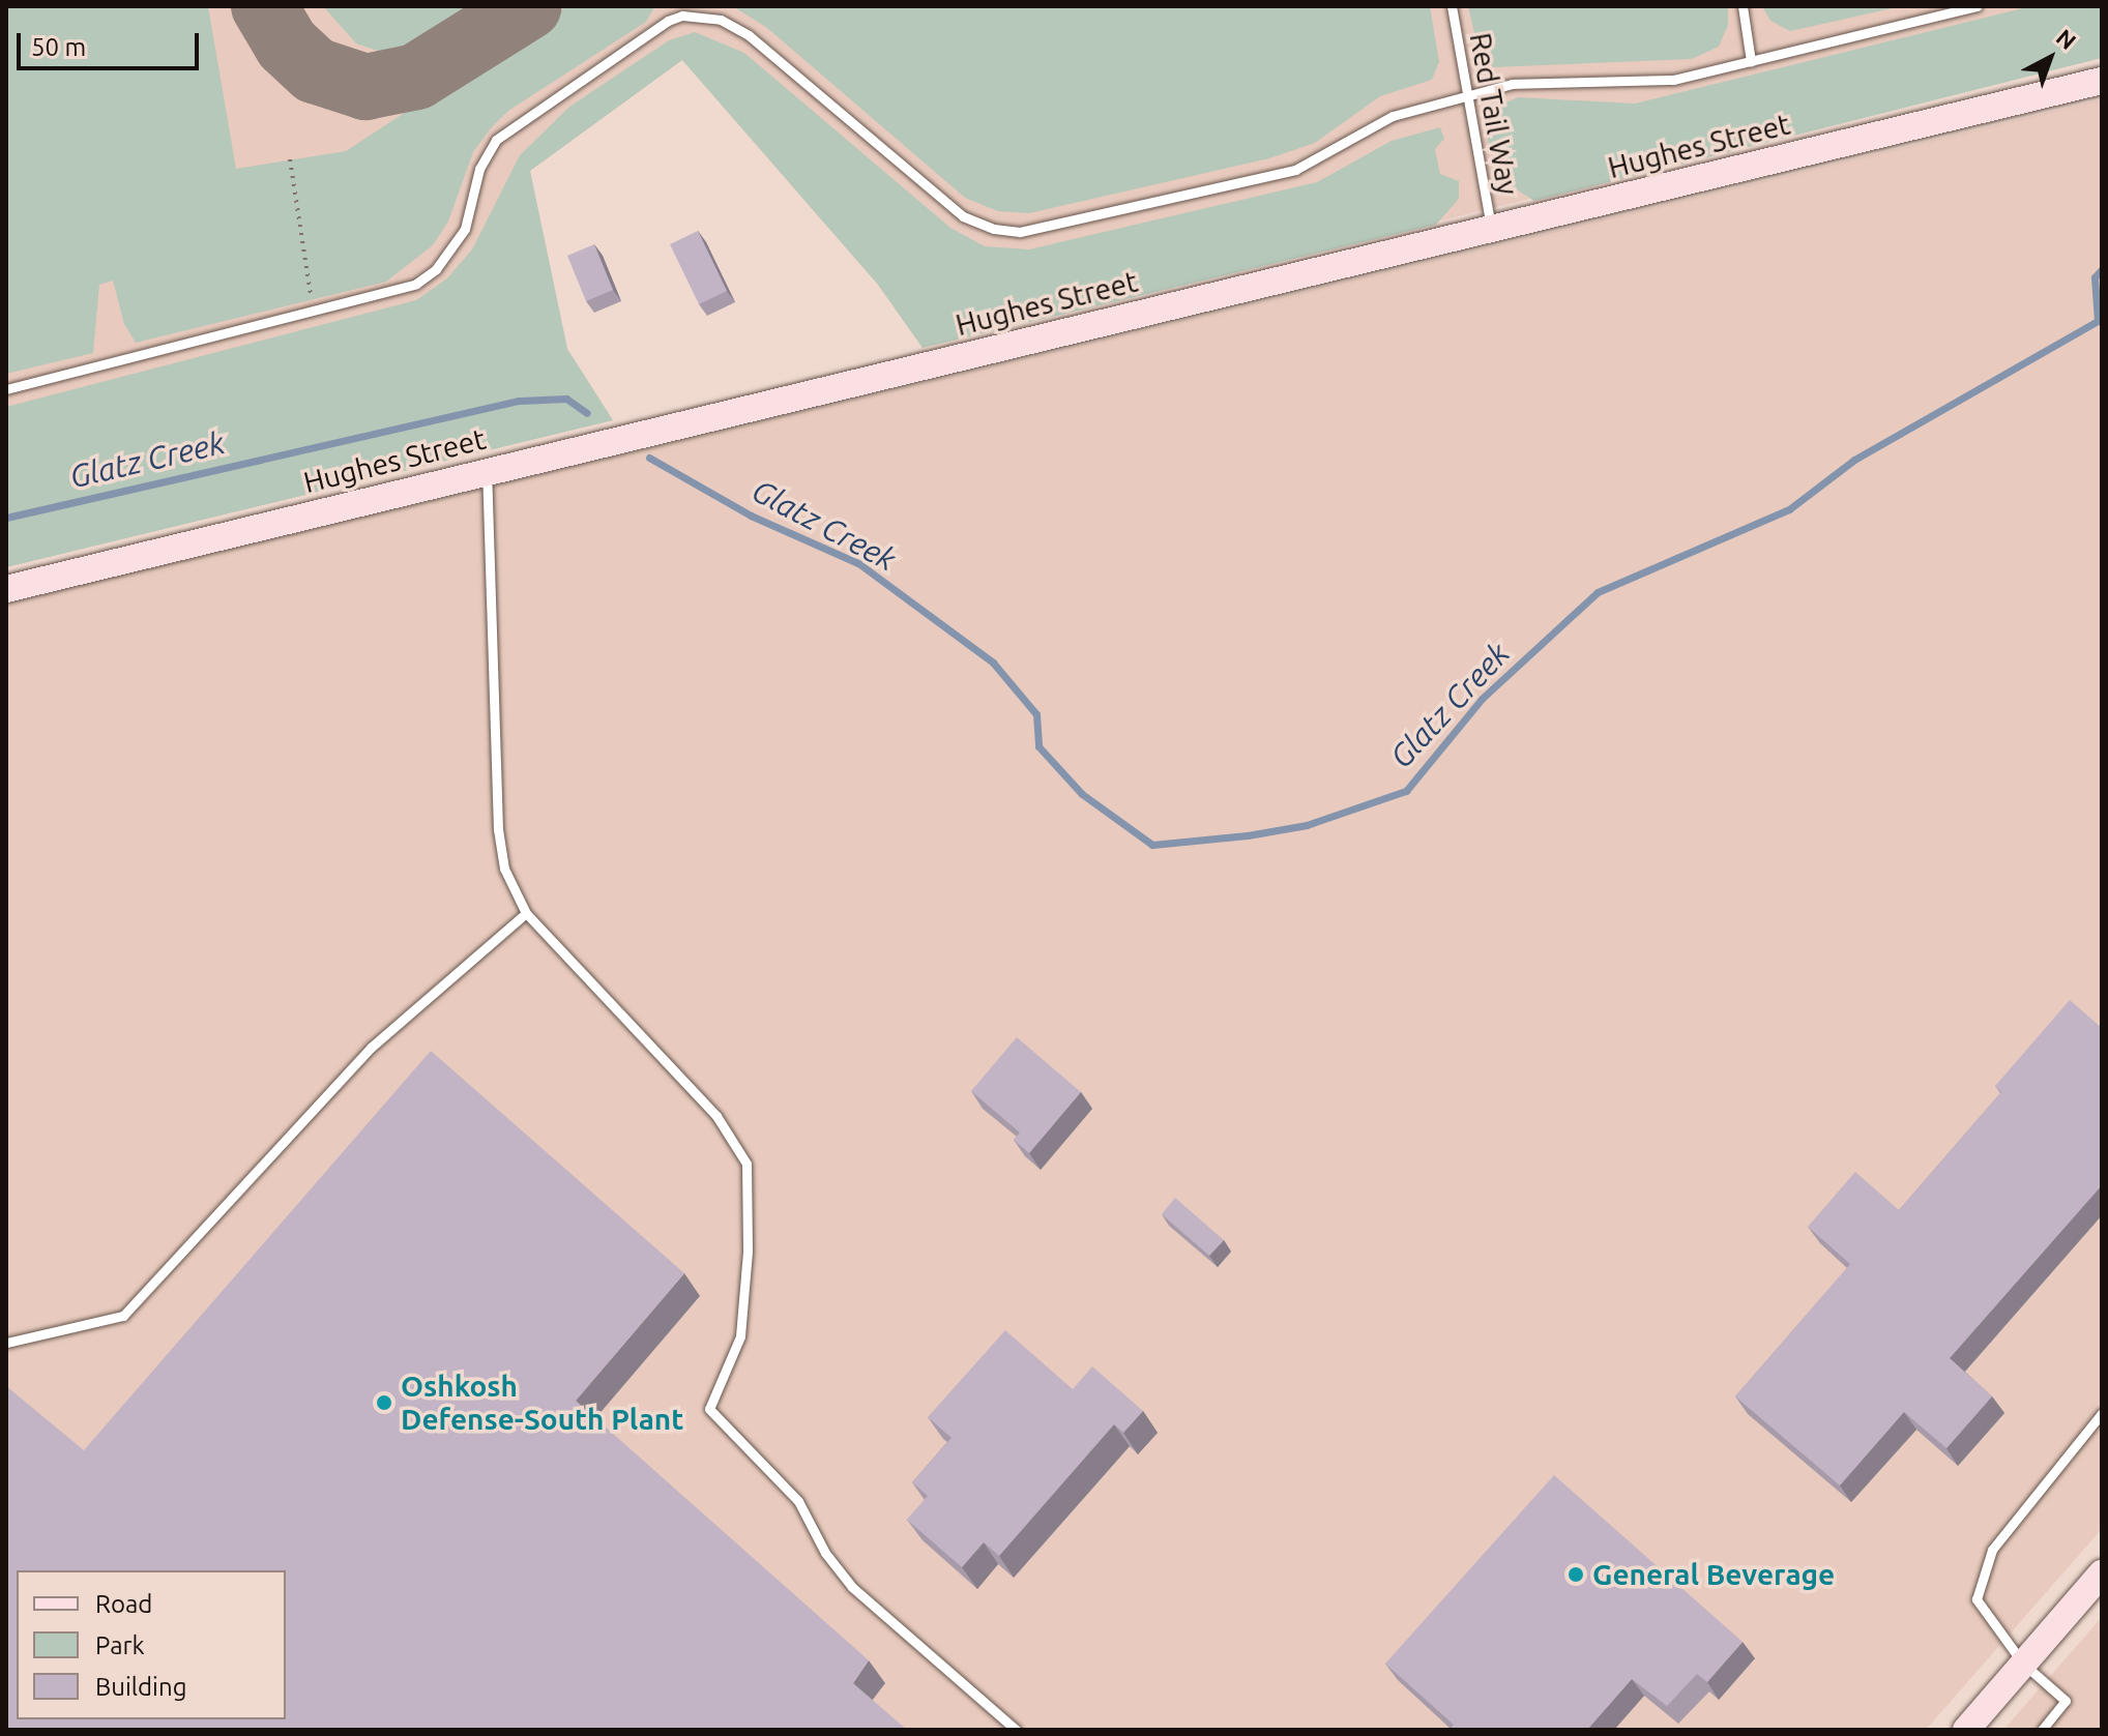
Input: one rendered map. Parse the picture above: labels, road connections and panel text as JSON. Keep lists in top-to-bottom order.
{
  "streets": {
    "street": ["Hughes Street"],
    "lane": ["Red Tail Way"]
  },
  "crossings": [
    ["Red Tail Way", "Hughes Street"]
  ],
  "water": ["Glatz Creek"],
  "places": ["Oshkosh Defense-South Plant", "General Beverage"],
  "legend": ["Road", "Park", "Building"],
  "scale_bar": "50 m",
  "north": "top right"
}
